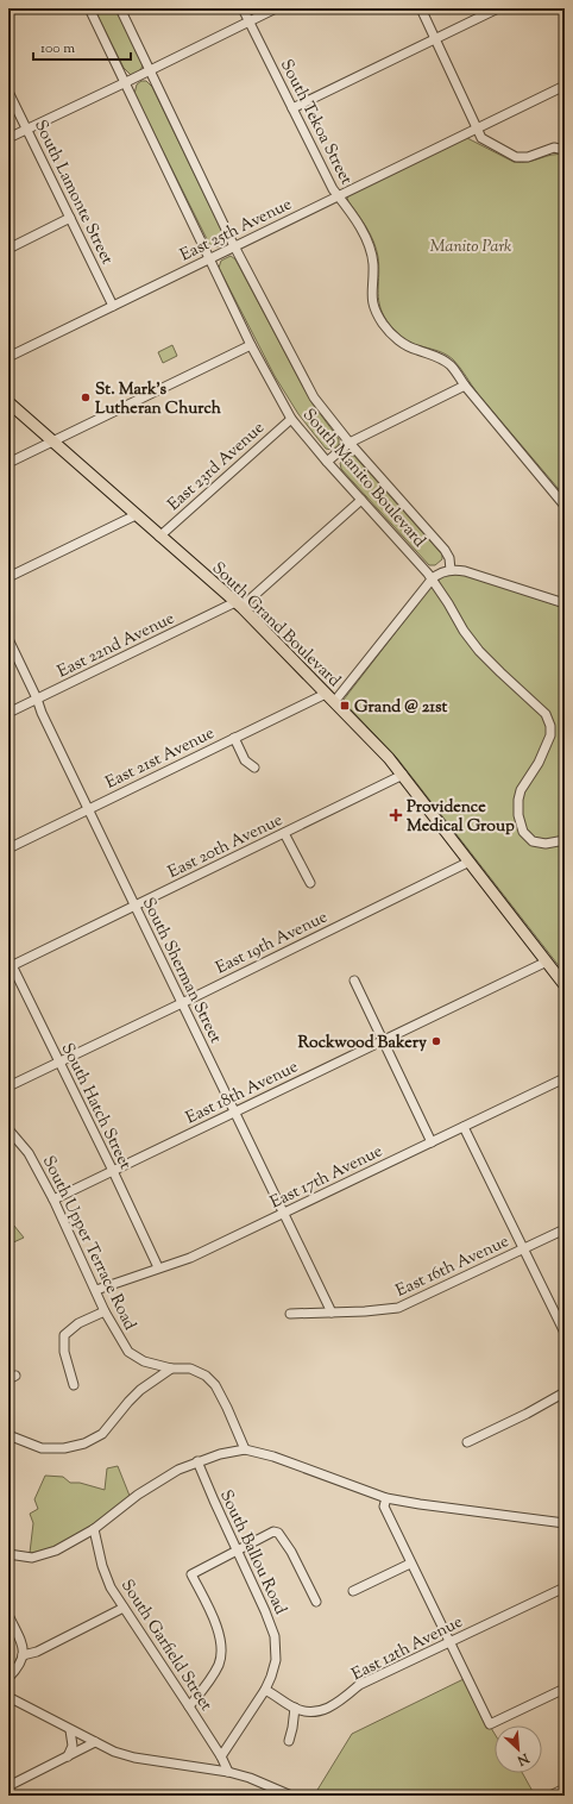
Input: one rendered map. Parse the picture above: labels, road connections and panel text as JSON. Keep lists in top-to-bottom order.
{
  "streets": {
    "main road": ["South Grand Boulevard"],
    "street": [
      "South Tekoa Street",
      "South Lamonte Street",
      "East 25th Avenue",
      "East 23rd Avenue",
      "South Manito Boulevard",
      "East 22nd Avenue",
      "East 21st Avenue",
      "East 20th Avenue",
      "East 19th Avenue",
      "South Sherman Street",
      "East 18th Avenue",
      "South Hatch Street",
      "East 17th Avenue",
      "South Upper Terrace Road",
      "East 16th Avenue",
      "South Ballou Road",
      "South Garfield Street",
      "East 12th Avenue"
    ]
  },
  "crossings": [
    ["South Tekoa Street", "East 25th Avenue"],
    ["South Lamonte Street", "East 25th Avenue"],
    ["East 25th Avenue", "South Manito Boulevard"],
    ["East 23rd Avenue", "South Manito Boulevard"],
    ["East 23rd Avenue", "South Grand Boulevard"],
    ["South Manito Boulevard", "East 22nd Avenue"],
    ["South Grand Boulevard", "East 22nd Avenue"],
    ["South Grand Boulevard", "East 21st Avenue"],
    ["South Grand Boulevard", "East 20th Avenue"],
    ["South Grand Boulevard", "East 19th Avenue"],
    ["South Grand Boulevard", "East 18th Avenue"],
    ["East 22nd Avenue", "South Sherman Street"],
    ["East 21st Avenue", "South Sherman Street"],
    ["East 20th Avenue", "South Sherman Street"],
    ["East 20th Avenue", "South Hatch Street"],
    ["East 19th Avenue", "South Sherman Street"],
    ["East 19th Avenue", "South Hatch Street"],
    ["South Sherman Street", "East 18th Avenue"],
    ["South Sherman Street", "East 17th Avenue"],
    ["South Sherman Street", "East 16th Avenue"],
    ["East 18th Avenue", "South Hatch Street"],
    ["East 18th Avenue", "South Upper Terrace Road"],
    ["South Hatch Street", "East 17th Avenue"],
    ["East 17th Avenue", "South Upper Terrace Road"],
    ["South Ballou Road", "South Garfield Street"],
    ["South Ballou Road", "East 12th Avenue"]
  ],
  "parks": ["Manito Park"],
  "places": {
    "other": ["St. Mark's Lutheran Church", "Rockwood Bakery"],
    "transit": ["Grand @ 21st"],
    "health": ["Providence Medical Group"]
  },
  "scale_bar": "100 m",
  "north": "bottom right"
}
